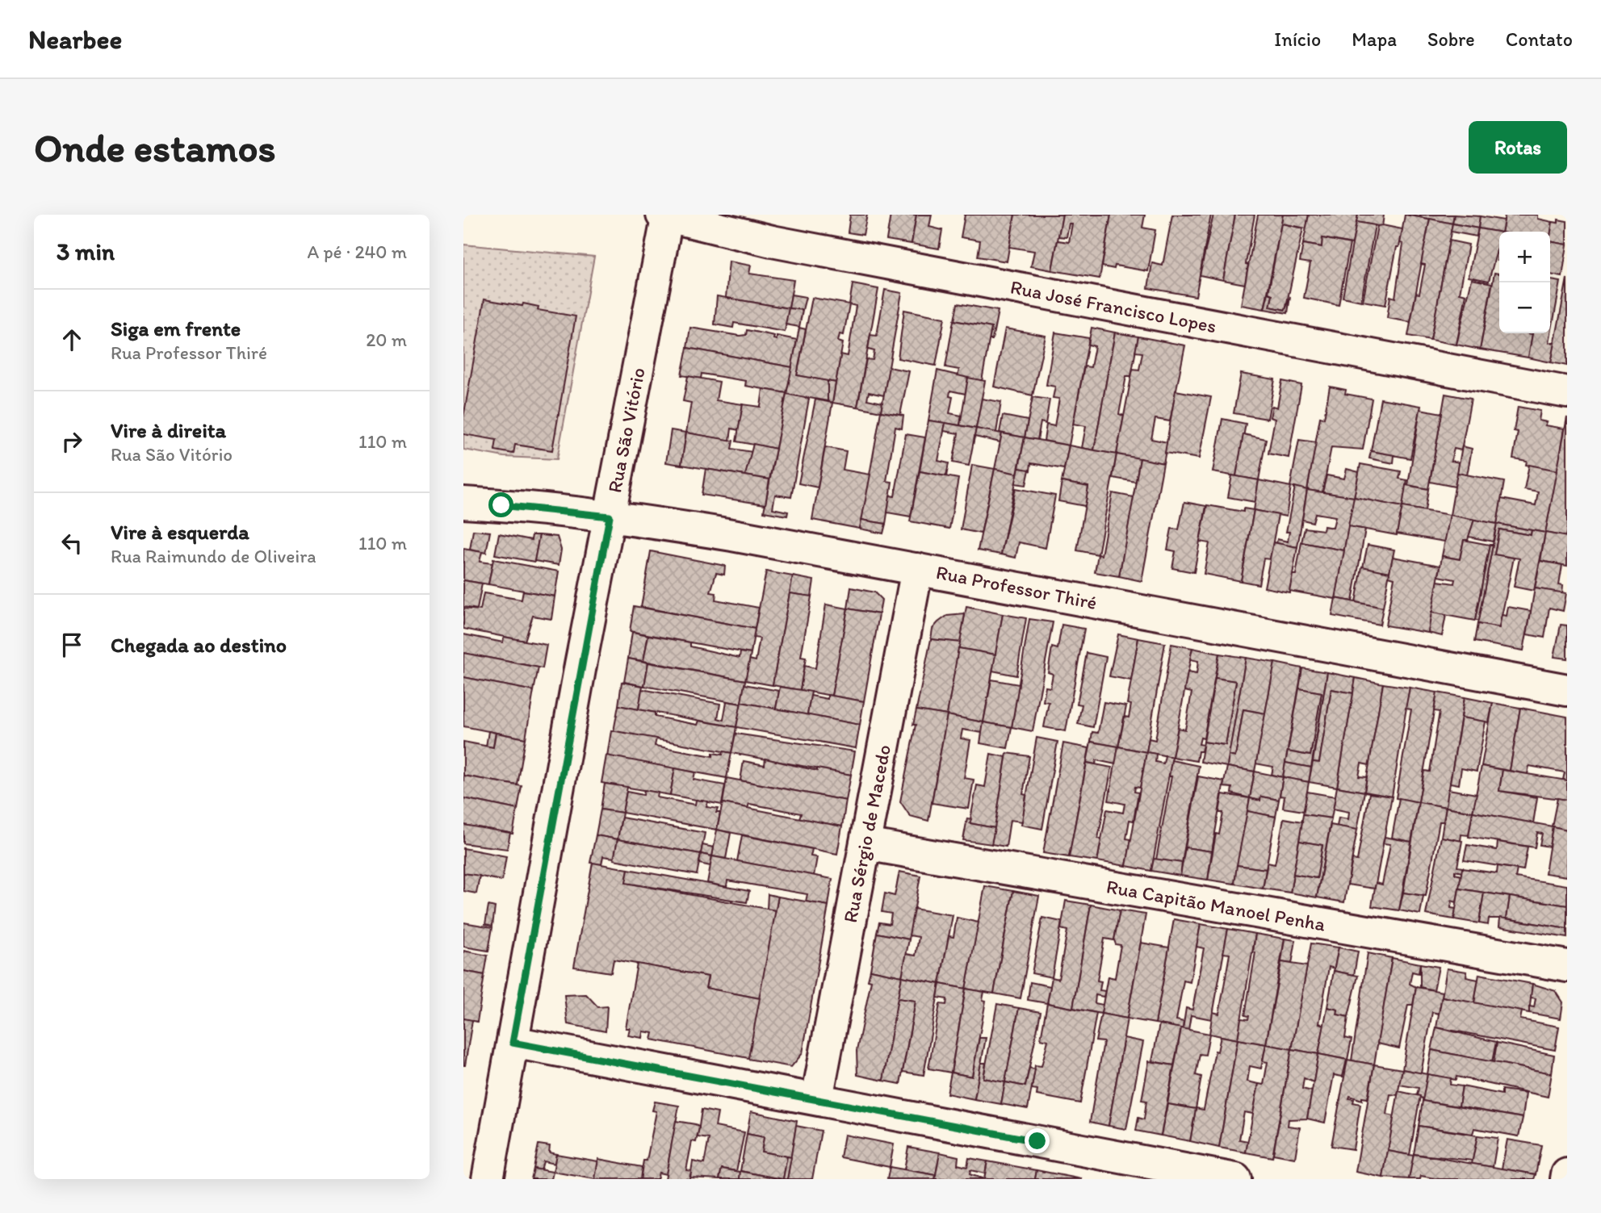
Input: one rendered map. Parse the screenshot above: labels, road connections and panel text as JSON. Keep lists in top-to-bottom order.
{
  "streets": {
    "street": [
      "Rua José Francisco Lopes",
      "Rua São Vitório",
      "Rua Professor Thiré",
      "Rua Sérgio de Macedo",
      "Rua Capitão Manoel Penha"
    ]
  },
  "crossings": [
    ["Rua José Francisco Lopes", "Rua São Vitório"],
    ["Rua São Vitório", "Rua Professor Thiré"],
    ["Rua Professor Thiré", "Rua Sérgio de Macedo"],
    ["Rua Sérgio de Macedo", "Rua Capitão Manoel Penha"]
  ],
  "page": {
    "header": "Nearbee",
    "nav": [
      "Início",
      "Mapa",
      "Sobre",
      "Contato"
    ],
    "buttons": "Rotas",
    "title": "Onde estamos",
    "heading": ["3 min", "A pé · 240 m"],
    "map_buttons": ["+", "−"],
    "list": [
      ["Siga em frente", "Rua Professor Thiré", "20 m"],
      ["Vire à direita", "Rua São Vitório", "110 m"],
      ["Vire à esquerda", "Rua Raimundo de Oliveira", "110 m"],
      "Chegada ao destino"
    ]
  }
}
